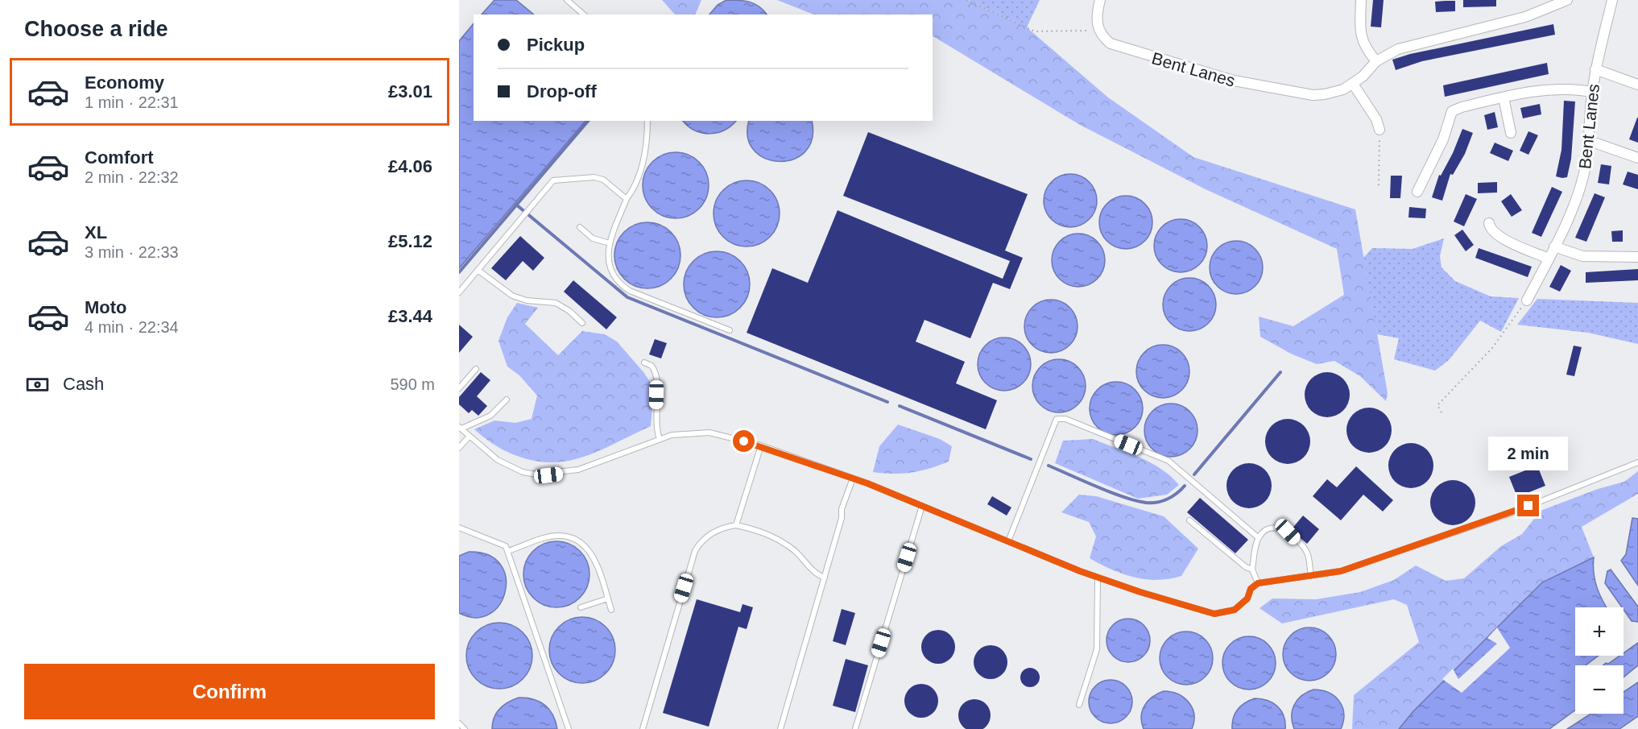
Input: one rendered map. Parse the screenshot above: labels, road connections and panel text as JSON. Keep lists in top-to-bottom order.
{
  "streets": {
    "street": ["Bent Lanes"]
  },
  "page": {
    "heading": "Choose a ride",
    "banner": ["Pickup", "Drop-off"],
    "list": [
      {
        "name": "Economy",
        "note": "1 min · 22:31",
        "value": "£3.01"
      },
      {
        "name": "Comfort",
        "note": "2 min · 22:32",
        "value": "£4.06"
      },
      {
        "name": "XL",
        "note": "3 min · 22:33",
        "value": "£5.12"
      },
      {
        "name": "Moto",
        "note": "4 min · 22:34",
        "value": "£3.44"
      }
    ],
    "pay": ["Cash", "590 m"],
    "bubble": "2 min",
    "map_buttons": ["+", "−"],
    "buttons": "Confirm"
  }
}
